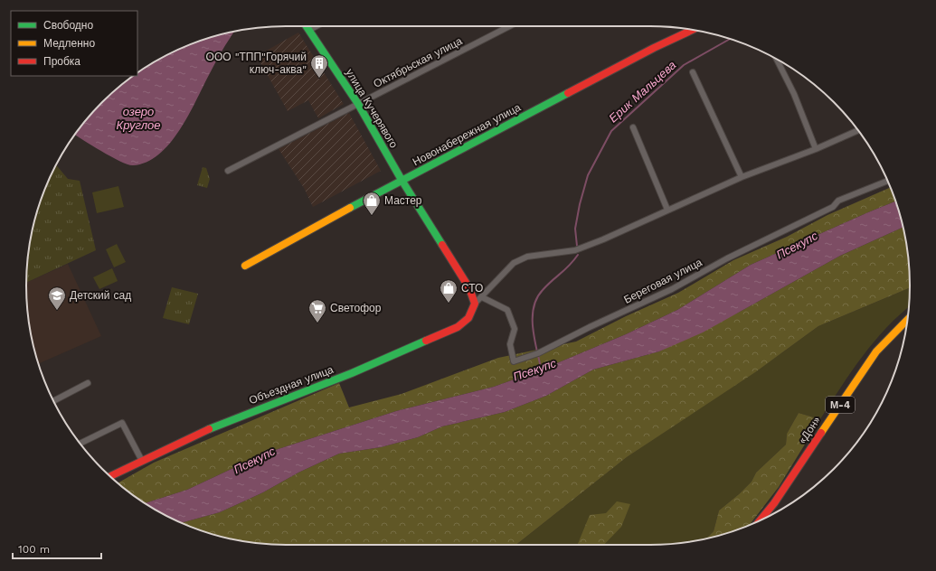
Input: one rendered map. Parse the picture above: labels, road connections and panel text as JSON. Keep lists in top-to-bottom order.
{
  "streets": {
    "main road": [
      "улица Кучерявого",
      "Новонабережная улица",
      "Объездная улица",
      "М-4",
      "«Дон»"
    ],
    "street": ["Октябрьская улица", "Береговая улица"]
  },
  "crossings": [
    ["Октябрьская улица", "улица Кучерявого"],
    ["улица Кучерявого", "Новонабережная улица"],
    ["улица Кучерявого", "Объездная улица"]
  ],
  "water": ["Ерик Мальцева", "озеро Круглое", "Псекупс"],
  "places": {
    "building": ["ООО \"ТПП\"Горячий ключ-аква\""],
    "shop": ["Мастер", "СТО"],
    "school or university": ["Детский сад"],
    "supermarket": ["Светофор"]
  },
  "legend": ["Свободно", "Медленно", "Пробка"],
  "scale_bar": "100 m"
}
